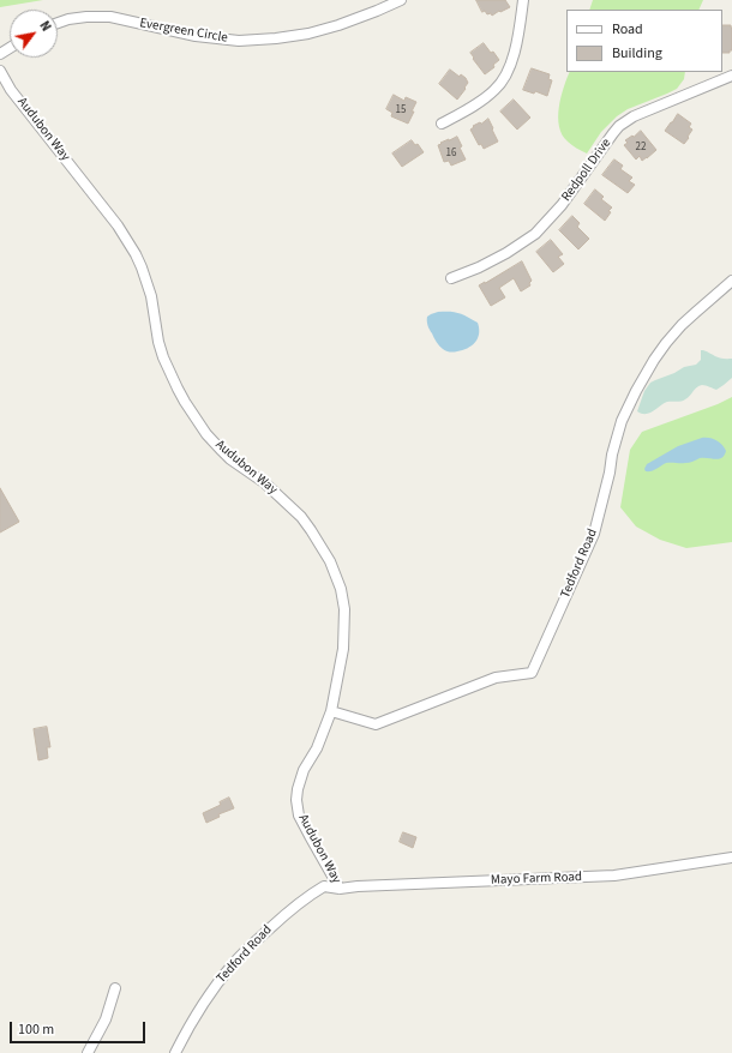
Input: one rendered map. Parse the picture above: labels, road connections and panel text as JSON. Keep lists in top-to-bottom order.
{
  "streets": {
    "street": [
      "Evergreen Circle",
      "Audubon Way",
      "Redpoll Drive",
      "Tedford Road",
      "Mayo Farm Road"
    ]
  },
  "crossings": [
    ["Audubon Way", "Tedford Road"],
    ["Audubon Way", "Mayo Farm Road"],
    ["Tedford Road", "Mayo Farm Road"]
  ],
  "house_numbers": ["15", "22", "16"],
  "legend": ["Road", "Building"],
  "scale_bar": "100 m",
  "north": "top right"
}
